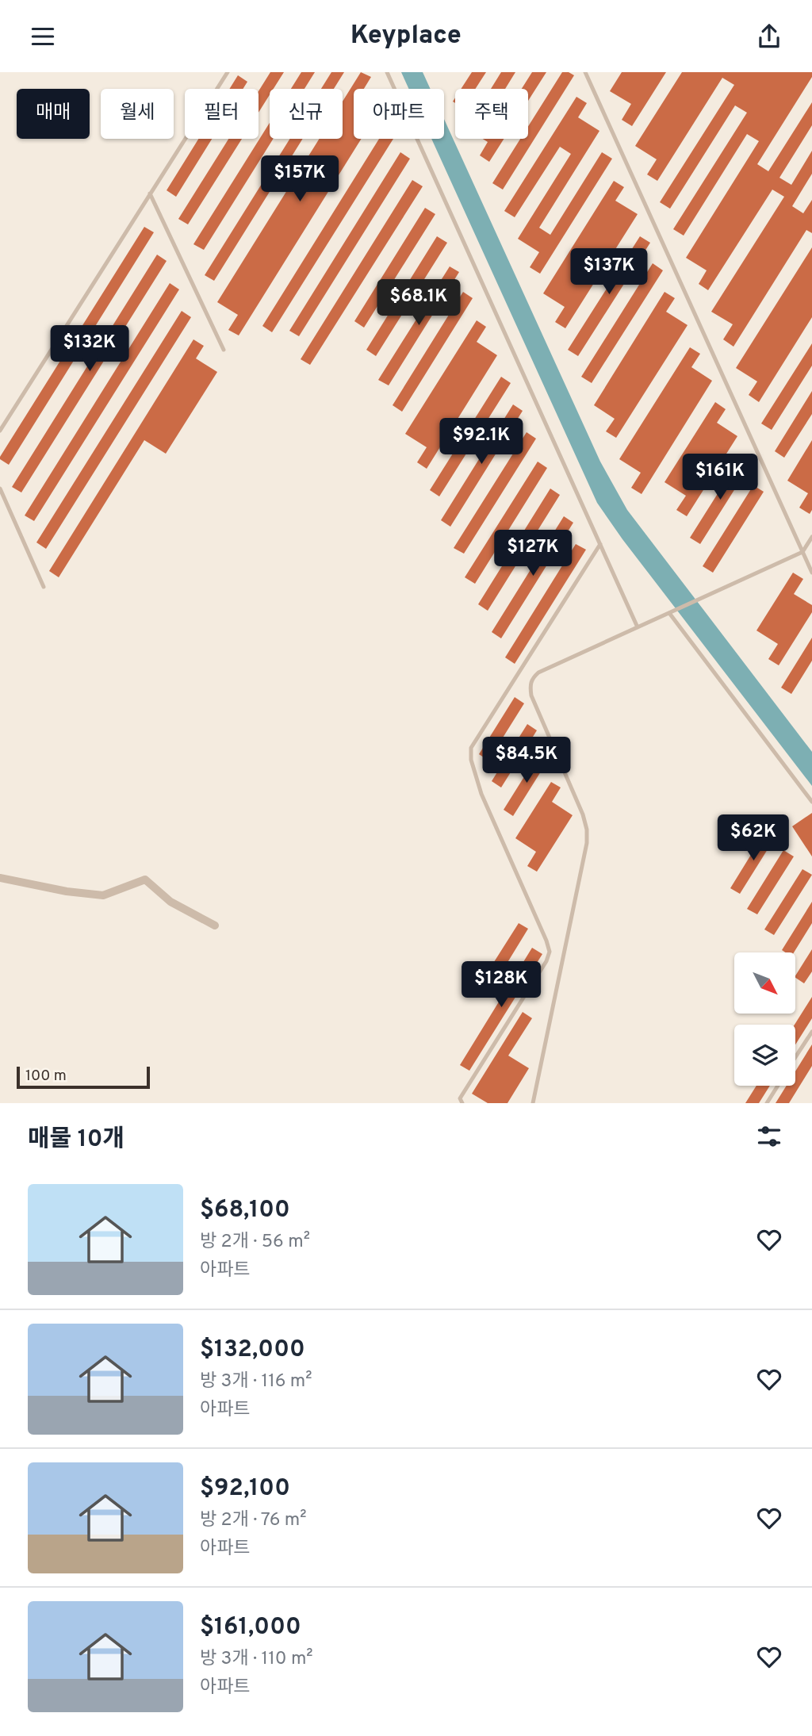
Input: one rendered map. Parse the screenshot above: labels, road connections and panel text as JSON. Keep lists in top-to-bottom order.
{
  "scale_bar": "100 m",
  "north": "bottom right",
  "page": {
    "header": "Keyplace",
    "chip": [
      "매매",
      "월세",
      "필터",
      "신규",
      "아파트",
      "주택"
    ],
    "price": [
      "$157K",
      "$137K",
      "$68.1K",
      "$132K",
      "$92.1K",
      "$161K",
      "$127K",
      "$84.5K",
      "$62K",
      "$128K"
    ],
    "scale": "100 m",
    "heading": "매물 10개",
    "list": [
      {
        "name": "$68,100",
        "note": "방 2개 · 56 m² · 아파트"
      },
      {
        "name": "$132,000",
        "note": "방 3개 · 116 m² · 아파트"
      },
      {
        "name": "$92,100",
        "note": "방 2개 · 76 m² · 아파트"
      },
      {
        "name": "$161,000",
        "note": "방 3개 · 110 m² · 아파트"
      }
    ]
  }
}
